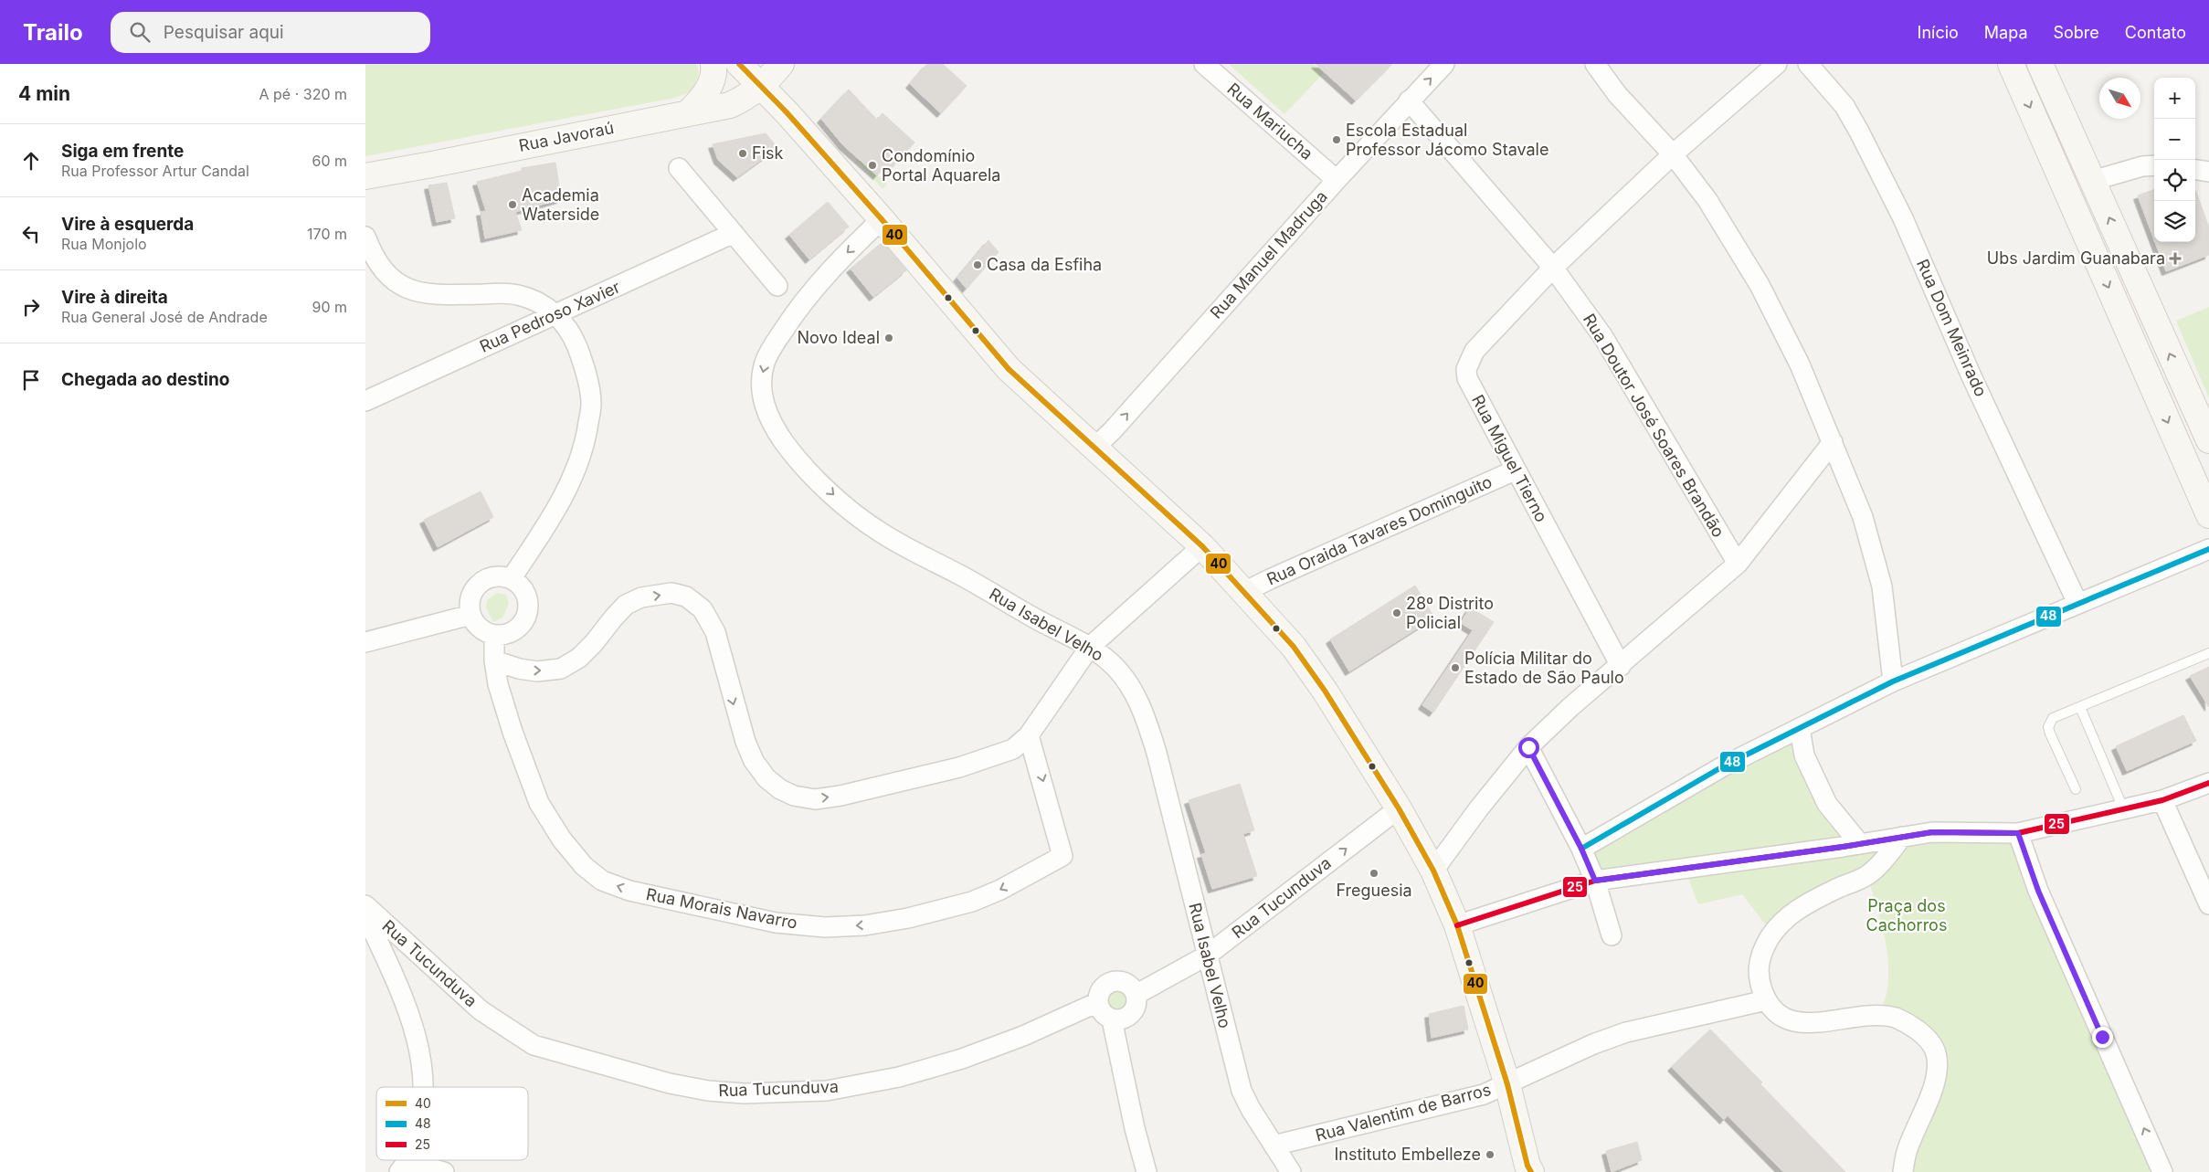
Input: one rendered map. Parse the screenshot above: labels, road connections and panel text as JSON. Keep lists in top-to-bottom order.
{
  "streets": {
    "main road": ["Rua Javoraú"],
    "street": [
      "Rua Mariucha",
      "Rua Manuel Madruga",
      "Rua Pedroso Xavier",
      "Rua Dom Meinrado",
      "Rua Doutor José Soares Brandão",
      "Rua Miguel Tierno",
      "Rua Oraida Tavares Dominguito",
      "Rua Isabel Velho",
      "Rua Tucunduva",
      "Rua Morais Navarro",
      "Rua Valentim de Barros"
    ]
  },
  "crossings": [
    ["Rua Mariucha", "Rua Manuel Madruga"],
    ["Rua Manuel Madruga", "Rua Doutor José Soares Brandão"],
    ["Rua Doutor José Soares Brandão", "Rua Miguel Tierno"],
    ["Rua Miguel Tierno", "Rua Oraida Tavares Dominguito"],
    ["Rua Isabel Velho", "Rua Tucunduva"],
    ["Rua Isabel Velho", "Rua Valentim de Barros"]
  ],
  "one_way": ["Rua Manuel Madruga"],
  "parks": ["Praça dos Cachorros"],
  "places": {
    "other": [
      "Escola Estadual Professor Jácomo Stavale",
      "Fisk",
      "Condomínio Portal Aquarela",
      "Academia Waterside",
      "Casa da Esfiha",
      "Novo Ideal",
      "28º Distrito Policial",
      "Polícia Militar do Estado de São Paulo",
      "Freguesia",
      "Instituto Embelleze"
    ],
    "health": ["Ubs Jardim Guanabara"]
  },
  "lines": ["transit line 40", "transit line 48", "transit line 25"],
  "legend": ["40", "48", "25"],
  "north": "bottom right",
  "page": {
    "header": "Trailo",
    "search": "Pesquisar aqui",
    "nav": [
      "Início",
      "Mapa",
      "Sobre",
      "Contato"
    ],
    "heading": ["4 min", "A pé · 320 m"],
    "map_buttons": ["+", "−"],
    "list": [
      ["Siga em frente", "Rua Professor Artur Candal", "60 m"],
      ["Vire à esquerda", "Rua Monjolo", "170 m"],
      ["Vire à direita", "Rua General José de Andrade", "90 m"],
      "Chegada ao destino"
    ]
  }
}
